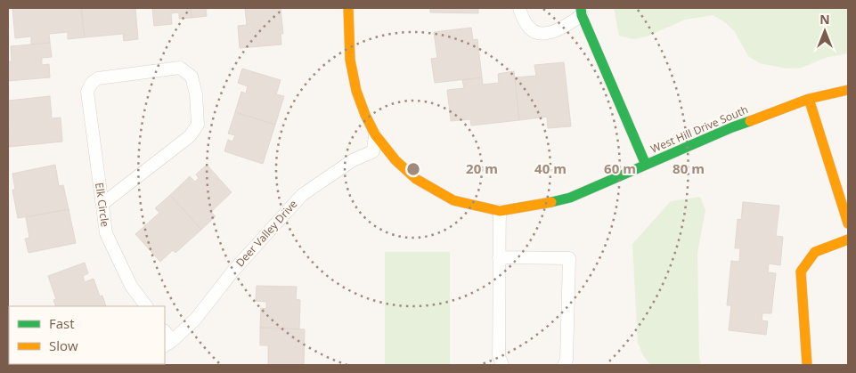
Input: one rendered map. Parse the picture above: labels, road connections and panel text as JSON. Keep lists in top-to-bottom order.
{
  "streets": {
    "street": ["West Hill Drive South"],
    "lane": ["Elk Circle", "Deer Valley Drive"]
  },
  "crossings": [
    ["West Hill Drive South", "Deer Valley Drive"]
  ],
  "legend": ["Fast", "Slow"],
  "north": "top",
  "rings": [
    "20 m",
    "40 m",
    "60 m",
    "80 m"
  ]
}
